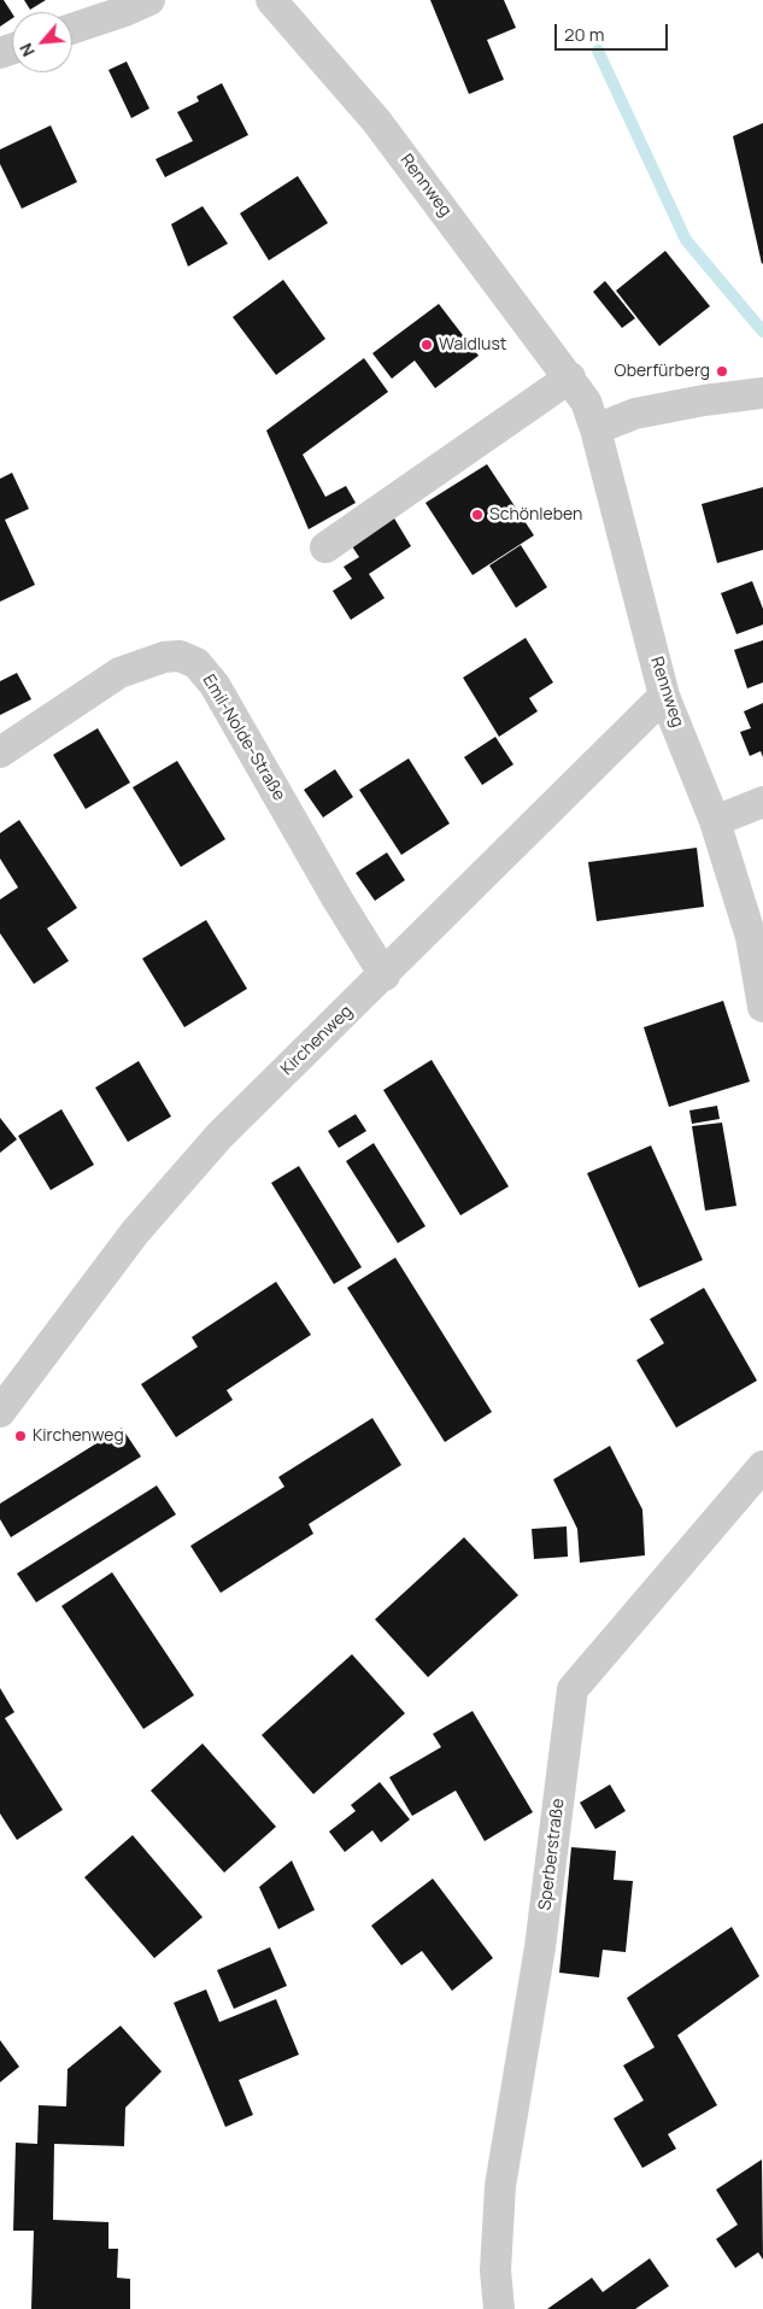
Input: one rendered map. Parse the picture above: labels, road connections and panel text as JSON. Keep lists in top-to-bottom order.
{
  "streets": {
    "street": [
      "Rennweg",
      "Emil-Nolde-Straße",
      "Kirchenweg",
      "Sperberstraße"
    ]
  },
  "crossings": [
    ["Rennweg", "Kirchenweg"],
    ["Emil-Nolde-Straße", "Kirchenweg"]
  ],
  "places": [
    "Waldlust",
    "Oberfürberg",
    "Schönleben",
    "Kirchenweg"
  ],
  "scale_bar": "20 m",
  "north": "bottom left"
}
